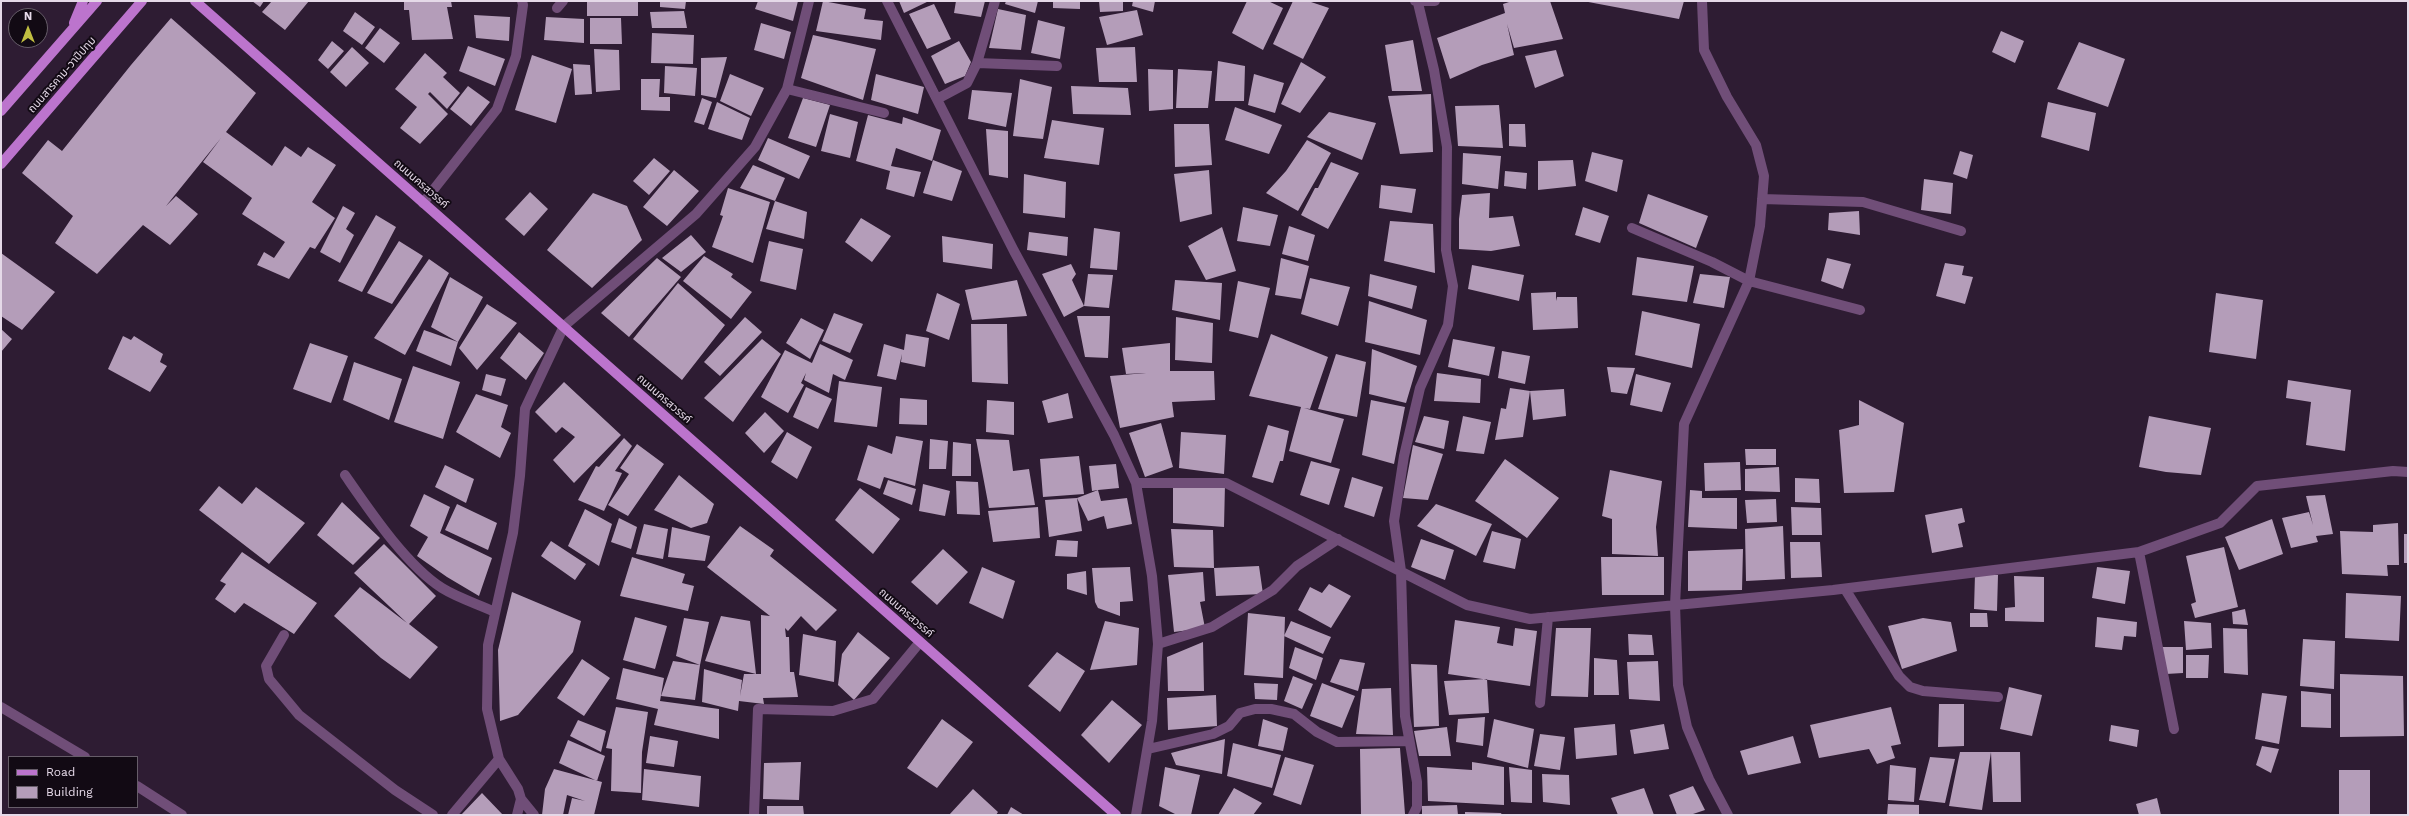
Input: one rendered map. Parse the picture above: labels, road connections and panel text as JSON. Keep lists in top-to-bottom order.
{
  "streets": {
    "main road": ["ถนนสารคาม-วาปีปทุม", "ถนนนครสวรรค์"]
  },
  "legend": ["Road", "Building"],
  "north": "top"
}
